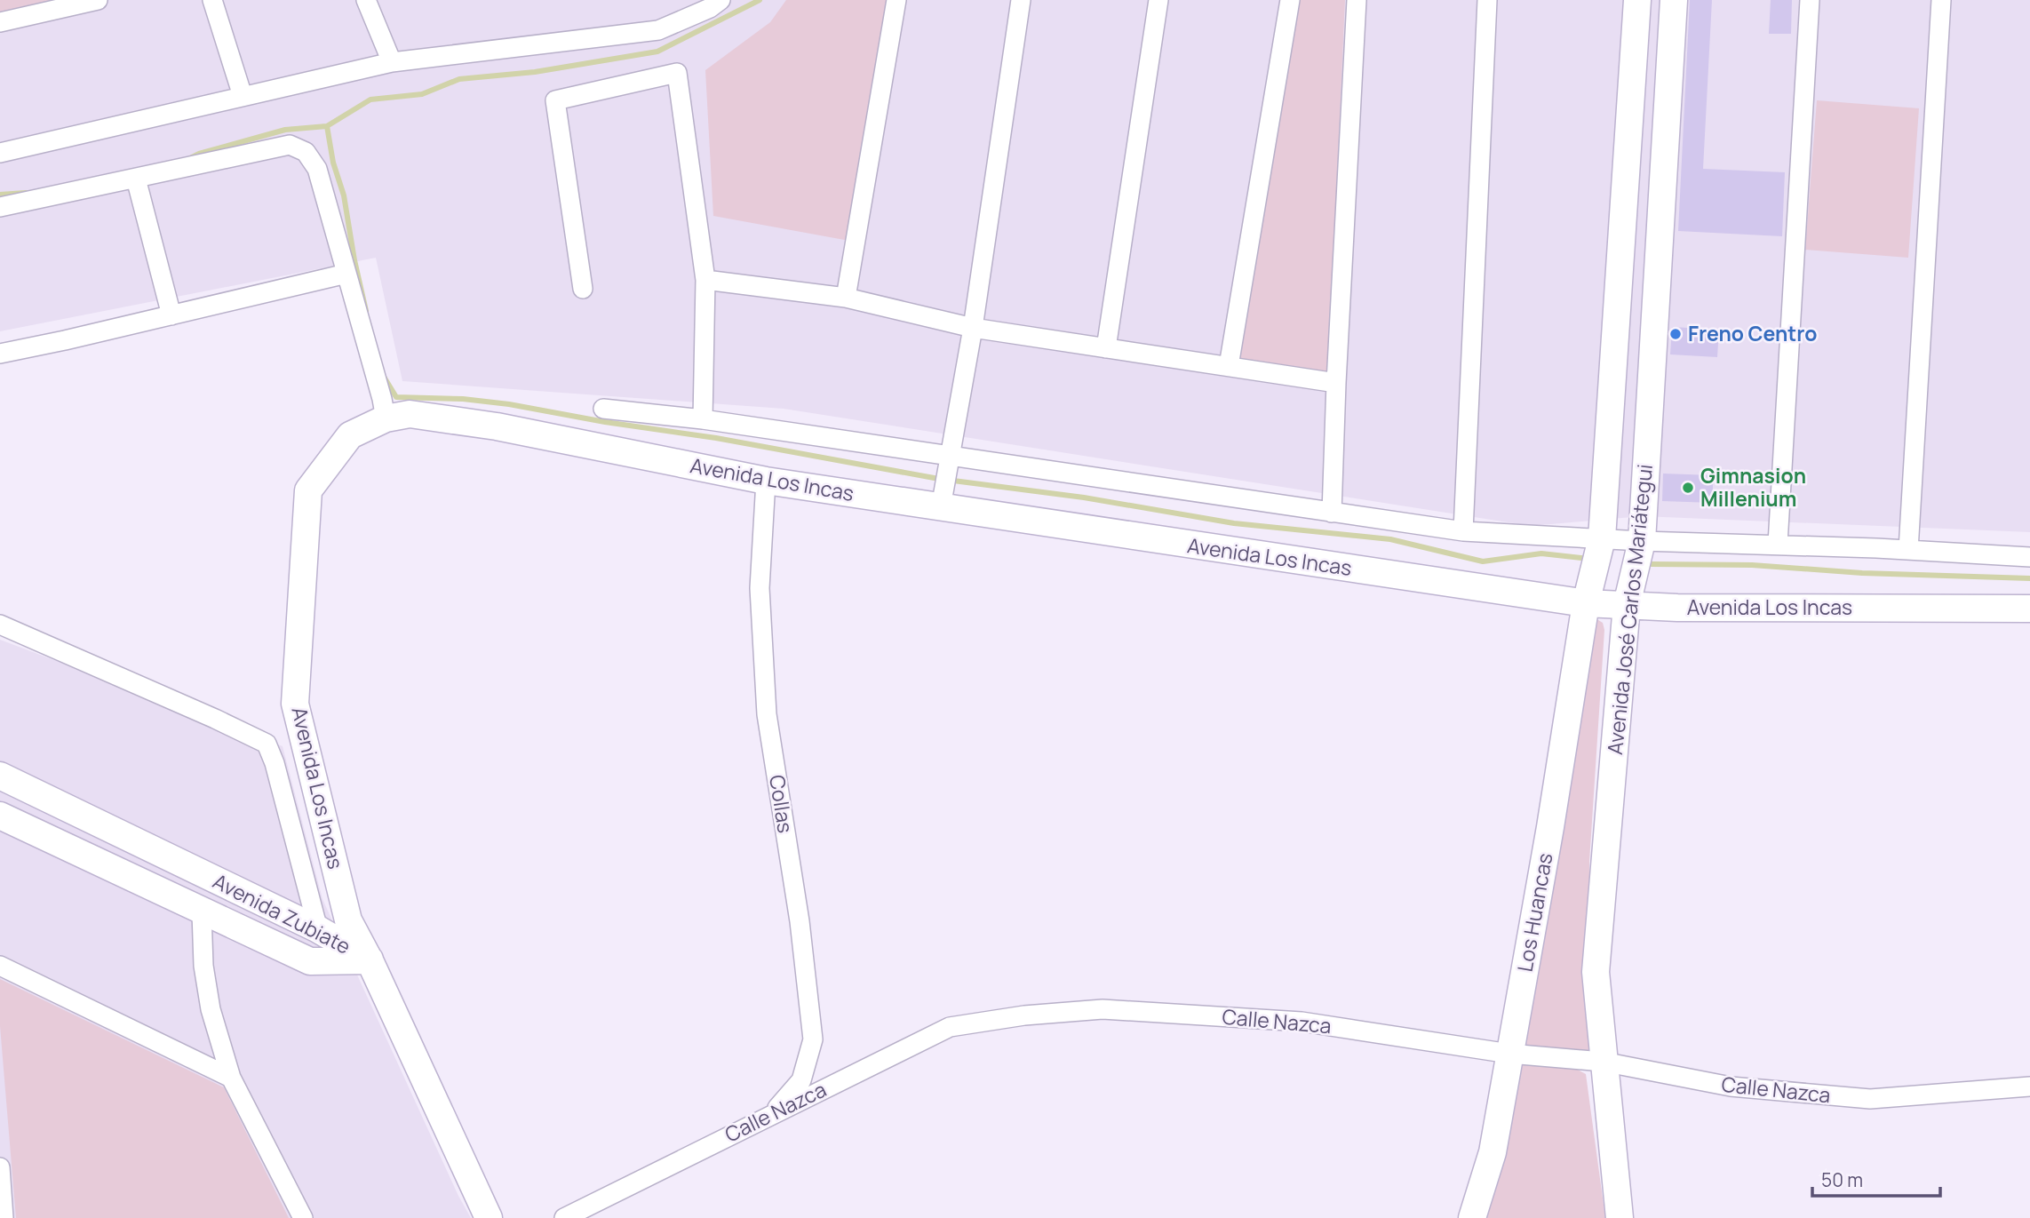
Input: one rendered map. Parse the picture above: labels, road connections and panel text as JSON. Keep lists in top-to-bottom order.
{
  "streets": {
    "street": [
      "Avenida Los Incas",
      "Avenida José Carlos Mariátegui",
      "Collas",
      "Los Huancas",
      "Avenida Zubiate",
      "Calle Nazca"
    ]
  },
  "crossings": [
    ["Avenida Los Incas", "Avenida José Carlos Mariátegui"],
    ["Avenida Los Incas", "Collas"],
    ["Avenida Los Incas", "Los Huancas"],
    ["Avenida Los Incas", "Avenida Zubiate"],
    ["Avenida José Carlos Mariátegui", "Los Huancas"],
    ["Avenida José Carlos Mariátegui", "Calle Nazca"],
    ["Collas", "Calle Nazca"],
    ["Los Huancas", "Calle Nazca"]
  ],
  "places": ["Freno Centro", "Gimnasion Millenium"],
  "scale_bar": "50 m"
}
